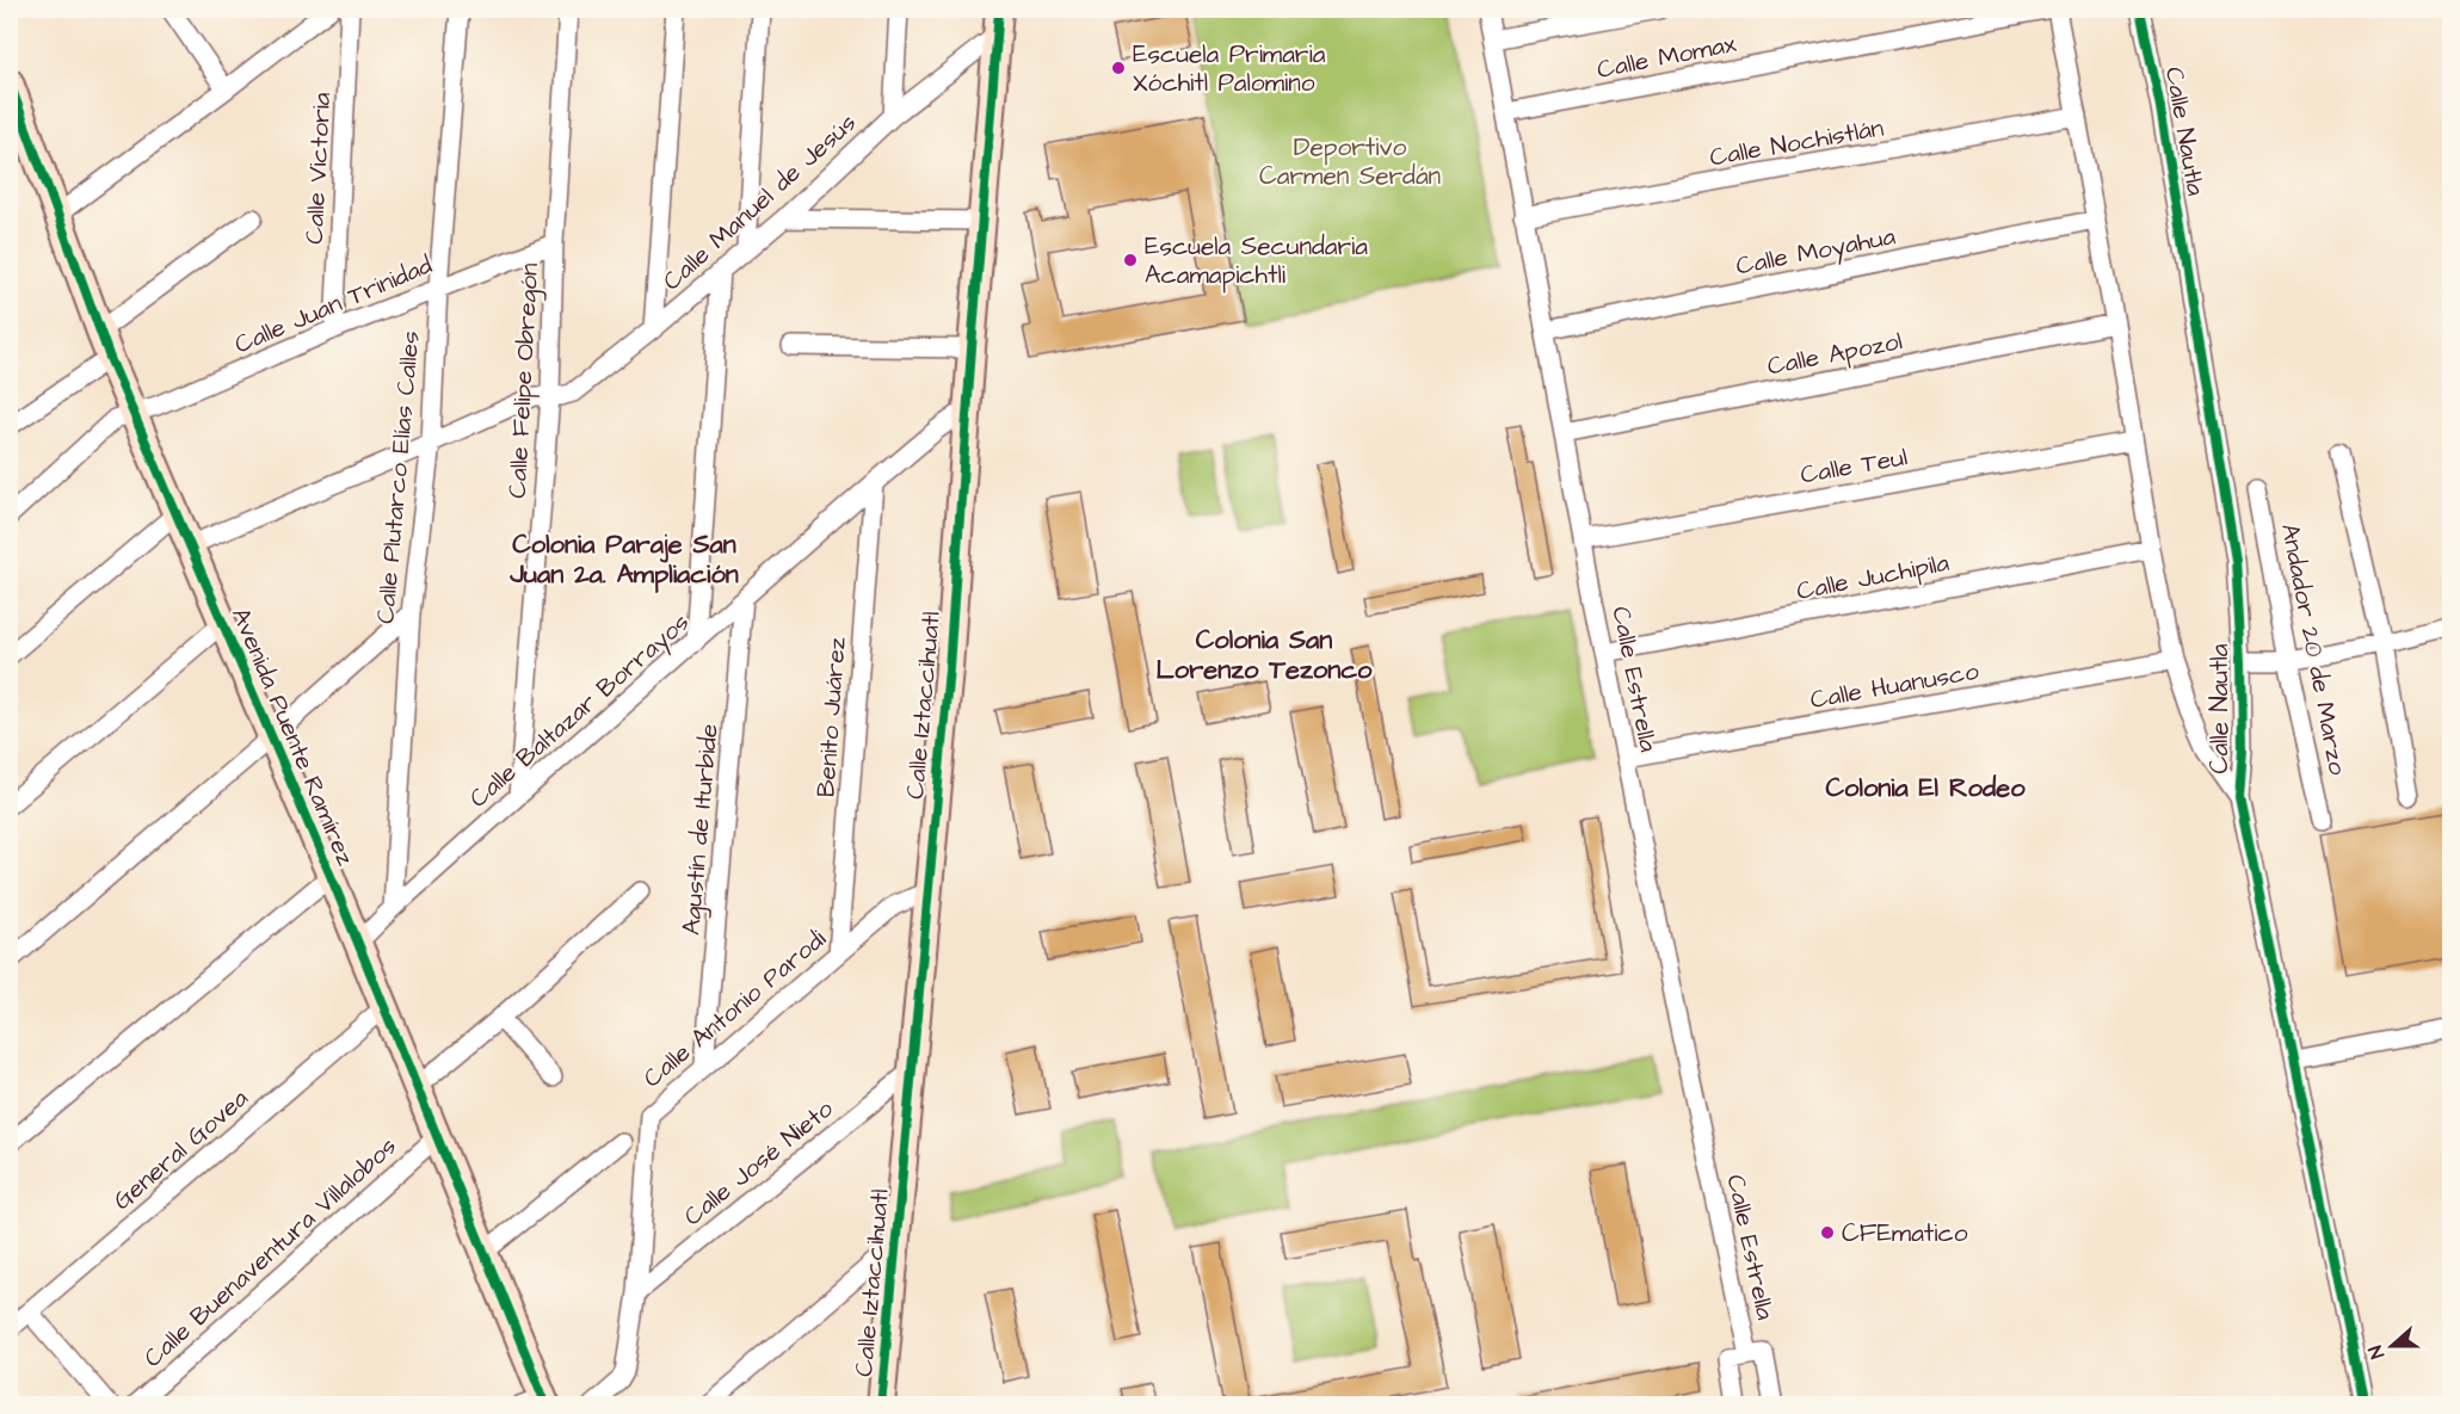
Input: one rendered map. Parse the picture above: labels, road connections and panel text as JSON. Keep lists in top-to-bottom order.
{
  "streets": {
    "street": [
      "Calle Momax",
      "Calle Nautla",
      "Calle Nochistlán",
      "Calle Victoria",
      "Calle Manuel de Jesús",
      "Calle Moyahua",
      "Calle Juan Trinidad",
      "Calle Apozol",
      "Calle Felipe Obregón",
      "Calle Teul",
      "Calle Plutarco Elías Calles",
      "Calle Juchipila",
      "Andador 20 de Marzo",
      "Calle Estrella",
      "Calle Huanusco",
      "Calle Iztaccihuatl",
      "Calle Baltazar Borrayos",
      "Benito Juárez",
      "Avenida Puente Ramírez",
      "Agustín de Iturbide",
      "Calle Antonio Parodi",
      "General Govea",
      "Calle José Nieto",
      "Calle Buenaventura Villalobos"
    ]
  },
  "crossings": [
    ["Calle Momax", "Calle Estrella"],
    ["Calle Nautla", "Calle Nochistlán"],
    ["Calle Nautla", "Calle Moyahua"],
    ["Calle Nautla", "Calle Apozol"],
    ["Calle Nautla", "Calle Teul"],
    ["Calle Nautla", "Calle Juchipila"],
    ["Calle Nautla", "Calle Huanusco"],
    ["Calle Nochistlán", "Calle Estrella"],
    ["Calle Victoria", "Calle Juan Trinidad"],
    ["Calle Manuel de Jesús", "Calle Felipe Obregón"],
    ["Calle Manuel de Jesús", "Calle Plutarco Elías Calles"],
    ["Calle Manuel de Jesús", "Calle Iztaccihuatl"],
    ["Calle Manuel de Jesús", "Avenida Puente Ramírez"],
    ["Calle Moyahua", "Calle Estrella"],
    ["Calle Juan Trinidad", "Calle Felipe Obregón"],
    ["Calle Juan Trinidad", "Calle Plutarco Elías Calles"],
    ["Calle Juan Trinidad", "Avenida Puente Ramírez"],
    ["Calle Apozol", "Calle Estrella"],
    ["Calle Felipe Obregón", "Calle Baltazar Borrayos"],
    ["Calle Teul", "Calle Estrella"],
    ["Calle Plutarco Elías Calles", "Calle Baltazar Borrayos"],
    ["Calle Juchipila", "Calle Estrella"],
    ["Calle Estrella", "Calle Huanusco"],
    ["Calle Iztaccihuatl", "Calle Baltazar Borrayos"],
    ["Calle Iztaccihuatl", "Calle Antonio Parodi"],
    ["Calle Iztaccihuatl", "Calle José Nieto"],
    ["Calle Baltazar Borrayos", "Benito Juárez"],
    ["Calle Baltazar Borrayos", "Avenida Puente Ramírez"],
    ["Calle Baltazar Borrayos", "Agustín de Iturbide"],
    ["Benito Juárez", "Calle Antonio Parodi"],
    ["Avenida Puente Ramírez", "General Govea"],
    ["Avenida Puente Ramírez", "Calle Buenaventura Villalobos"],
    ["Agustín de Iturbide", "Calle Antonio Parodi"],
    ["Calle Antonio Parodi", "Calle José Nieto"]
  ],
  "districts": ["Colonia Paraje San Juan 2a. Ampliación", "Colonia San Lorenzo Tezonco", "Colonia El Rodeo"],
  "parks": ["Deportivo Carmen Serdán"],
  "places": ["Escuela Primaria Xóchitl Palomino", "Escuela Secundaria Acamapichtli", "CFEmatico"],
  "north": "left"
}
